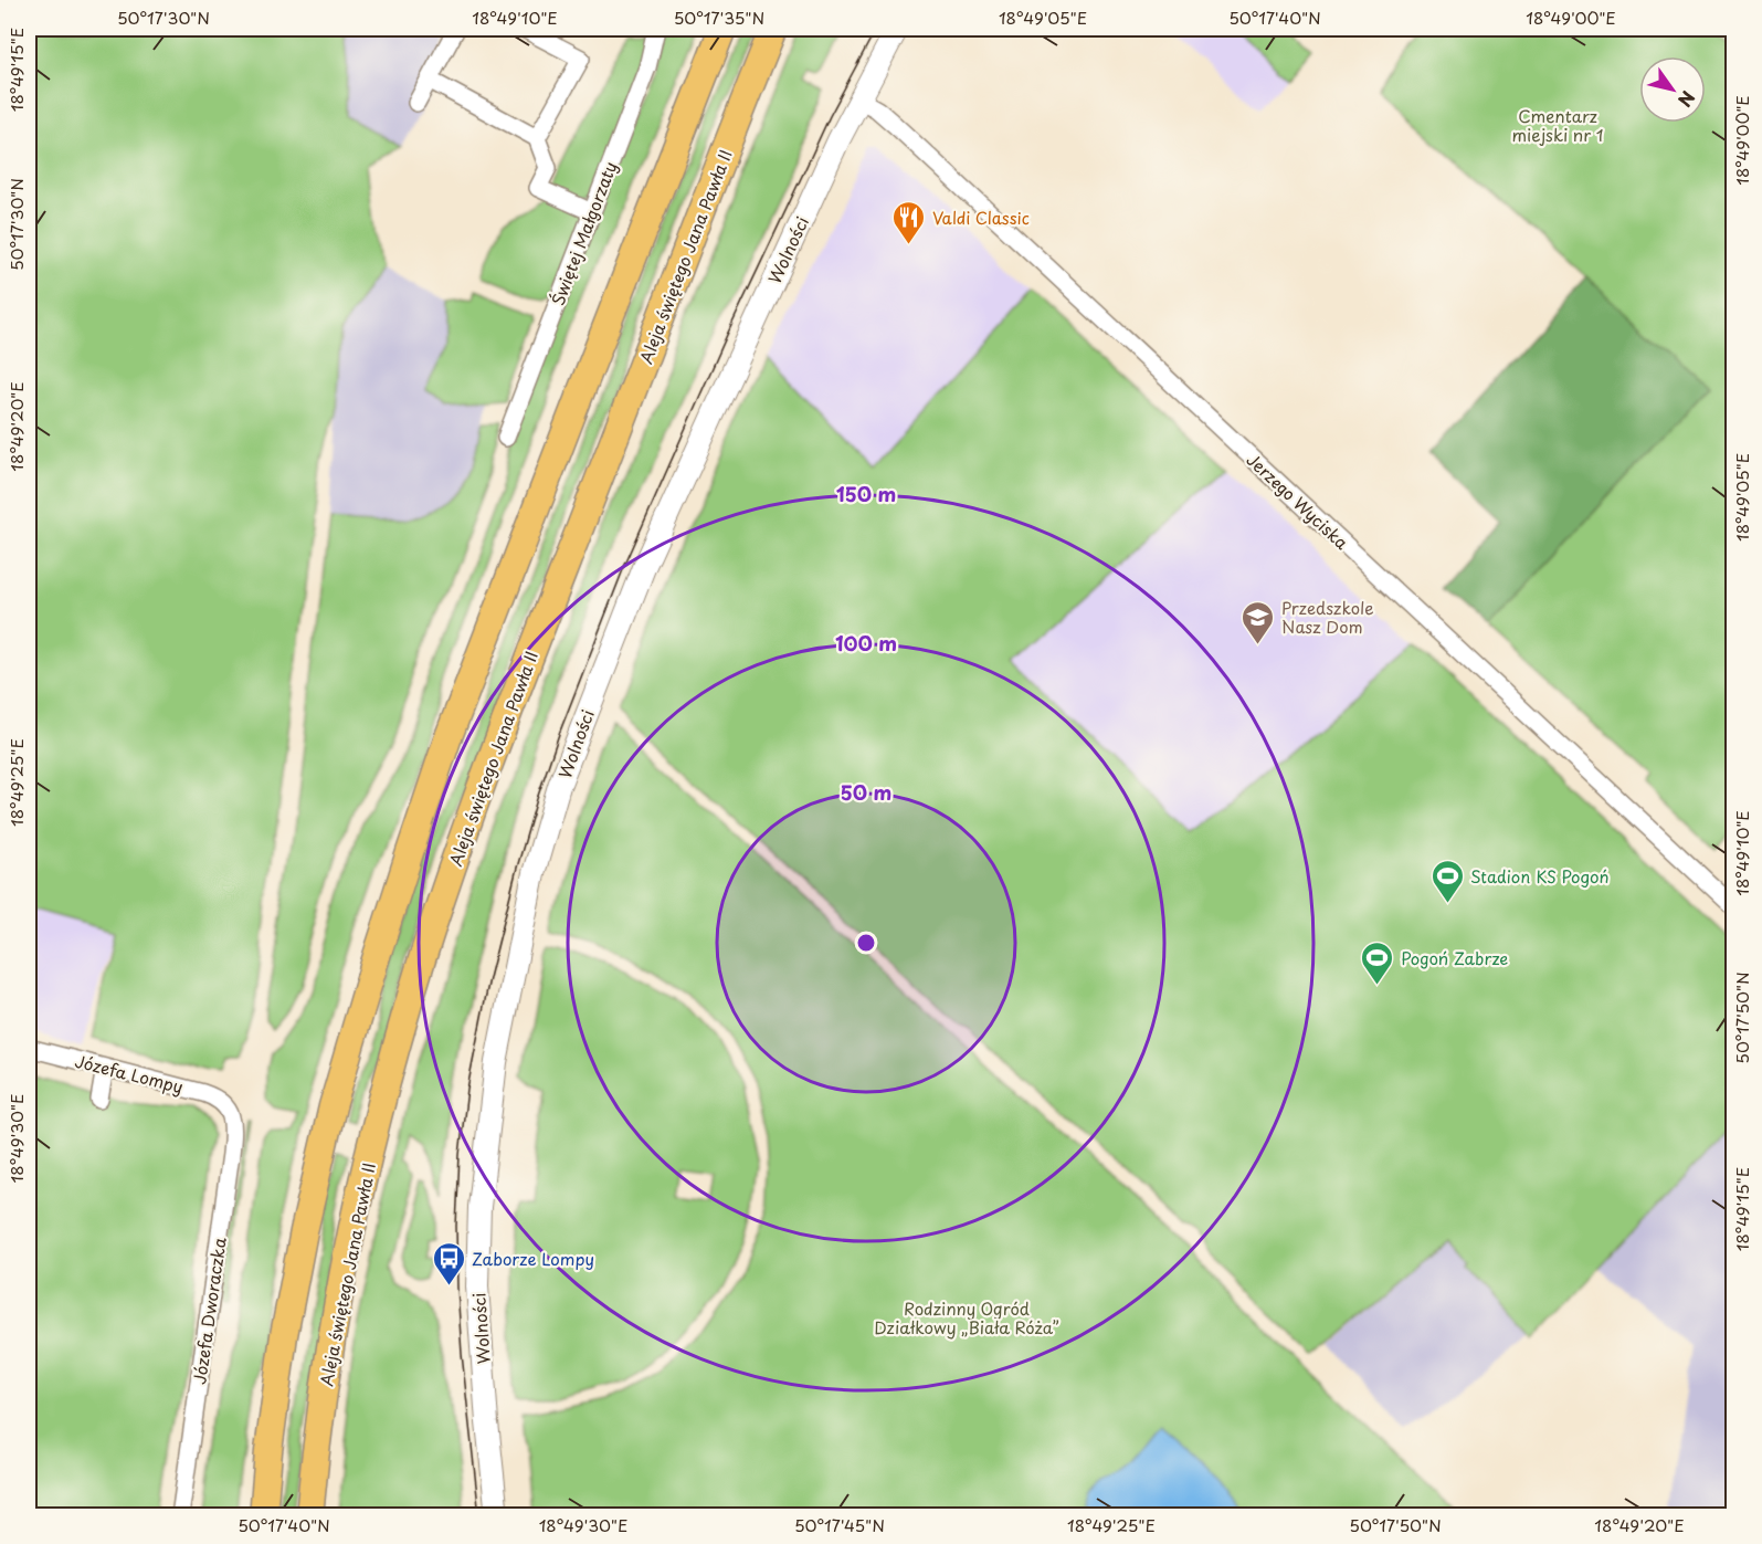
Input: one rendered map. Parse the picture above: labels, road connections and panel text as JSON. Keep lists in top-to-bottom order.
{
  "streets": {
    "main road": ["Aleja świętego Jana Pawła II"],
    "street": [
      "Świętej Małgorzaty",
      "Wolności",
      "Jerzego Wyciska",
      "Józefa Lompy",
      "Józefa Dworaczka"
    ]
  },
  "crossings": [
    ["Wolności", "Jerzego Wyciska"],
    ["Józefa Lompy", "Józefa Dworaczka"]
  ],
  "parks": ["Cmentarz miejski nr 1", "Rodzinny Ogród Działkowy „Biała Róża”"],
  "places": {
    "restaurant": ["Valdi Classic"],
    "school or university": ["Przedszkole Nasz Dom"],
    "sports": ["Stadion KS Pogoń", "Pogoń Zabrze"],
    "bus stop": ["Zaborze Lompy"]
  },
  "north": "bottom right",
  "coordinates": [
    "50°17'30\"N",
    "18°49'10\"E",
    "50°17'35\"N",
    "18°49'05\"E",
    "50°17'40\"N",
    "18°49'00\"E",
    "18°49'15\"E",
    "18°49'20\"E",
    "18°49'25\"E",
    "50°17'50\"N",
    "18°49'30\"E",
    "50°17'45\"N"
  ],
  "rings": ["150 m", "100 m", "50 m"]
}
